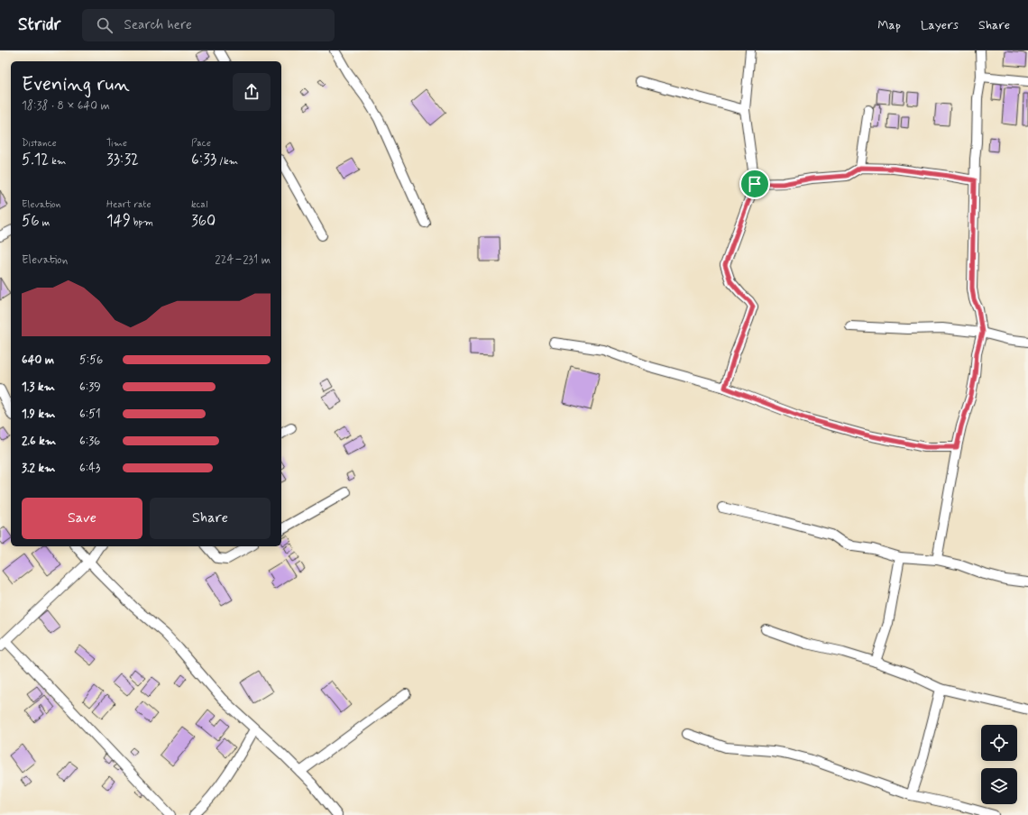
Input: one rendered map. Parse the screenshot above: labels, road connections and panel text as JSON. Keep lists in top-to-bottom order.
{
  "page": {
    "header": "Stridr",
    "search": "Search here",
    "nav": ["Map", "Layers", "Share"],
    "heading": ["Evening run", "18:38 · 8 × 640 m"],
    "stats": [
      ["Distance", "5.12 km"],
      ["Time", "33:32"],
      ["Pace", "6:33 /km"],
      ["Elevation", "56 m"],
      ["Heart rate", "149 bpm"],
      ["kcal", "360"]
    ],
    "chart": ["Elevation", "224–231 m"],
    "list": [
      {
        "name": "640 m",
        "note": "5:56"
      },
      {
        "name": "1.3 km",
        "note": "6:39"
      },
      {
        "name": "1.9 km",
        "note": "6:51"
      },
      {
        "name": "2.6 km",
        "note": "6:36"
      },
      {
        "name": "3.2 km",
        "note": "6:43"
      }
    ],
    "buttons": ["Save", "Share"]
  }
}
